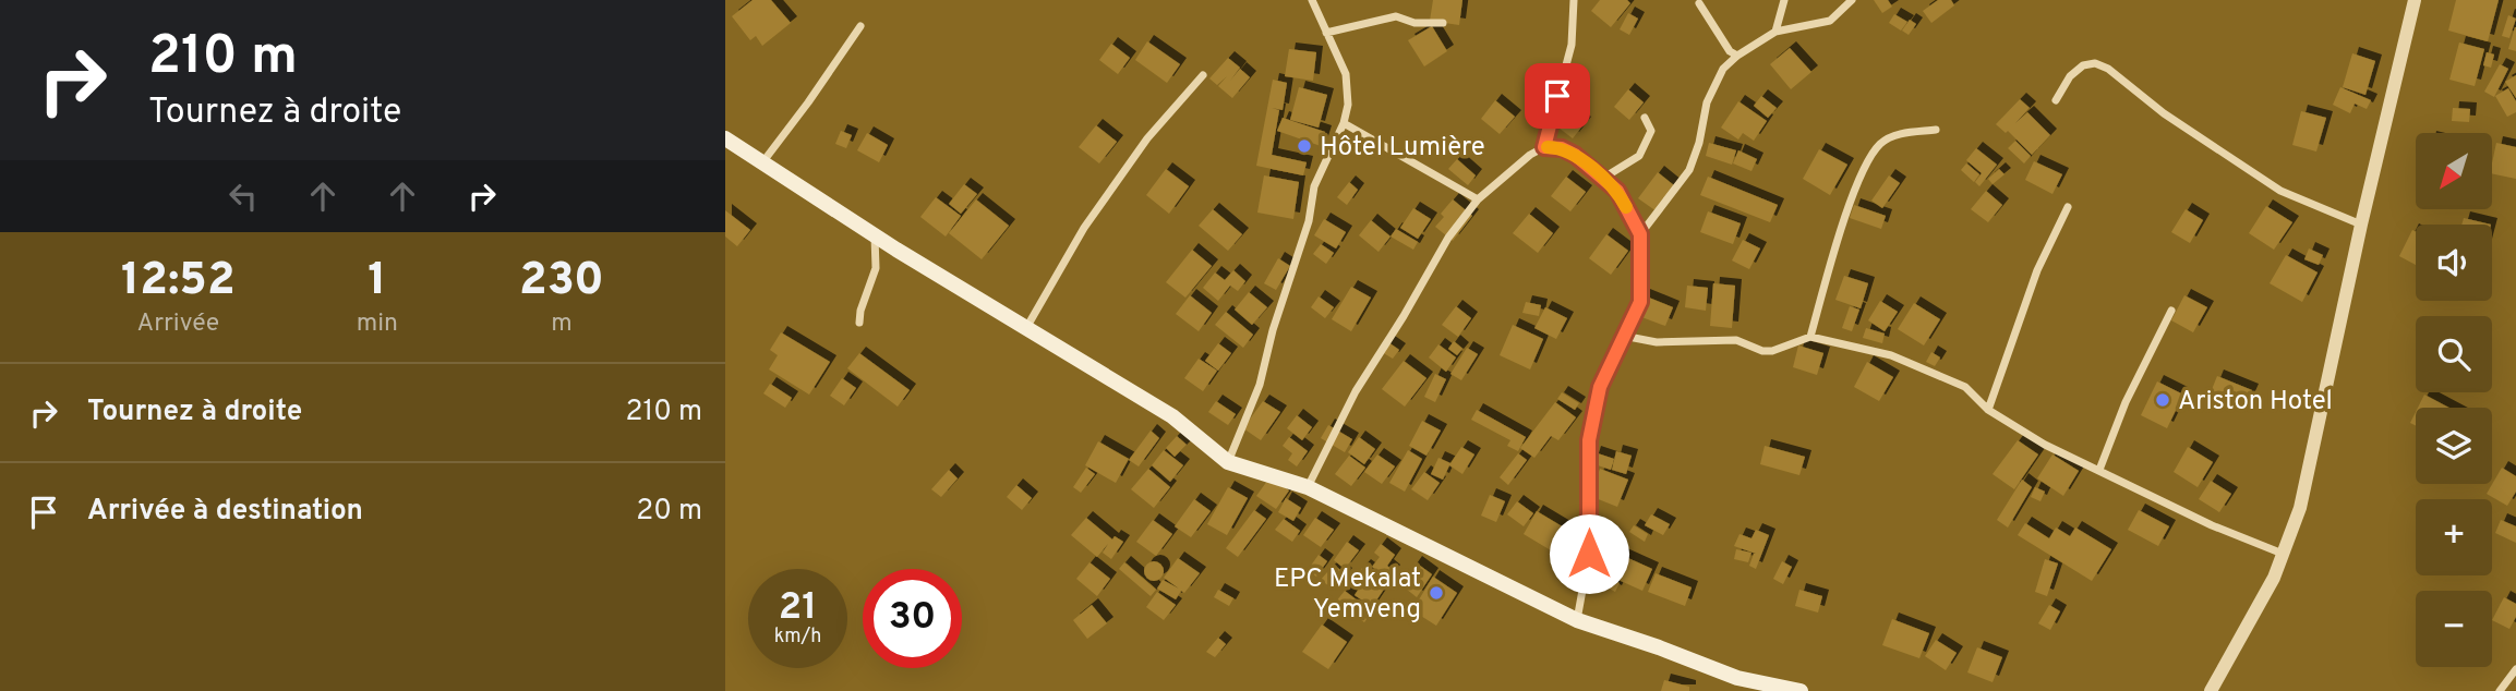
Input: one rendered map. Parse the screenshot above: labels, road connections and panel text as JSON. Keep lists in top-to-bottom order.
{
  "places": ["Hôtel Lumière", "Ariston Hotel", "EPC Mekalat Yemveng"],
  "north": "bottom left",
  "page": {
    "turn": ["210 m", "Tournez à droite"],
    "map_buttons": ["+", "−"],
    "eta": [
      "12:52",
      "Arrivée",
      "1",
      "min",
      "230",
      "m"
    ],
    "list": [
      {
        "name": "Tournez à droite",
        "value": "210 m"
      },
      {
        "name": "Arrivée à destination",
        "value": "20 m"
      }
    ],
    "speed": "21 km/h",
    "limit": "30"
  }
}
